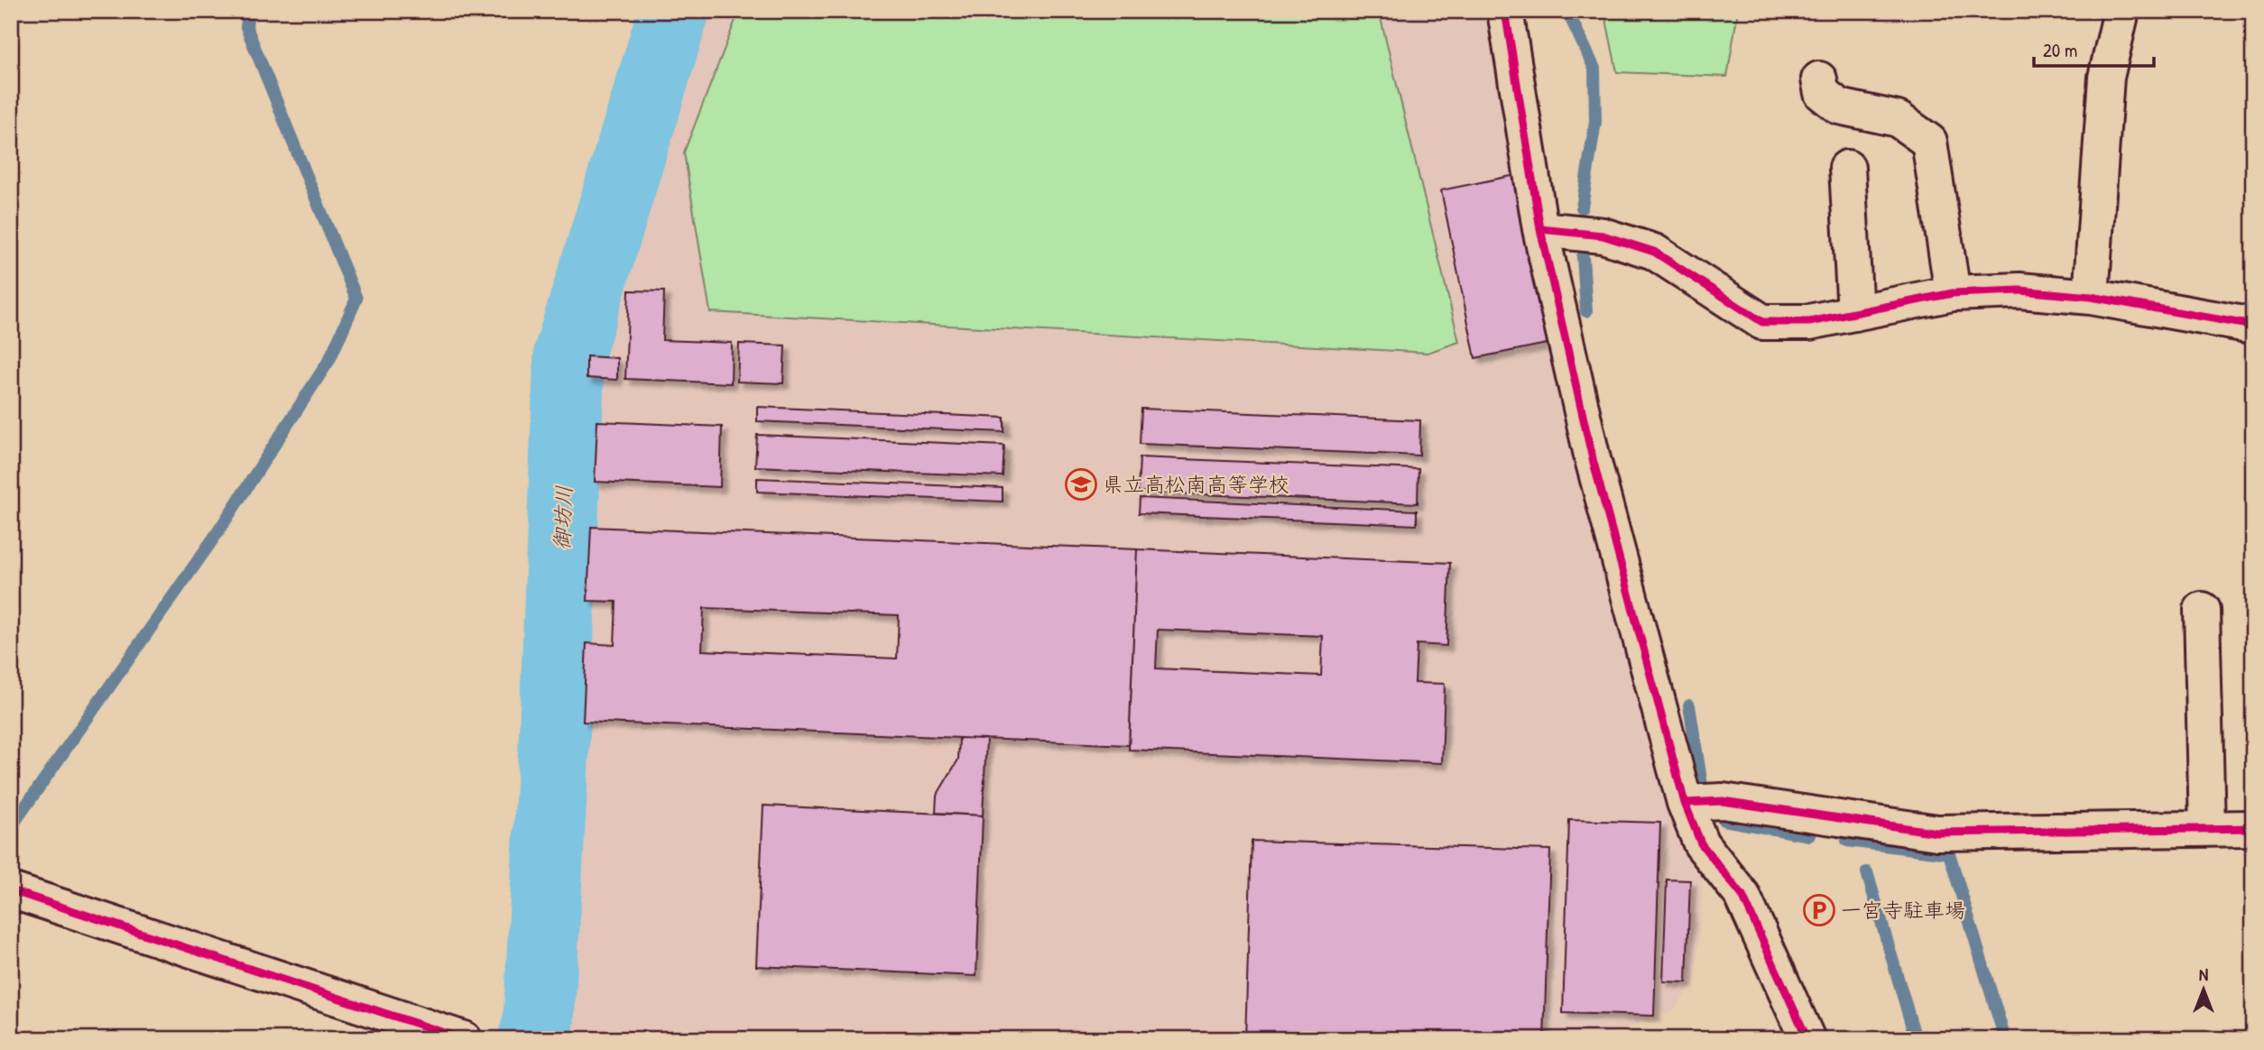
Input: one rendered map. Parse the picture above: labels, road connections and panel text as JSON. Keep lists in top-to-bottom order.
{
  "water": ["御坊川"],
  "places": {
    "school or university": ["県立高松南高等学校"],
    "parking": ["一宮寺駐車場"]
  },
  "scale_bar": "20 m",
  "north": "top"
}
